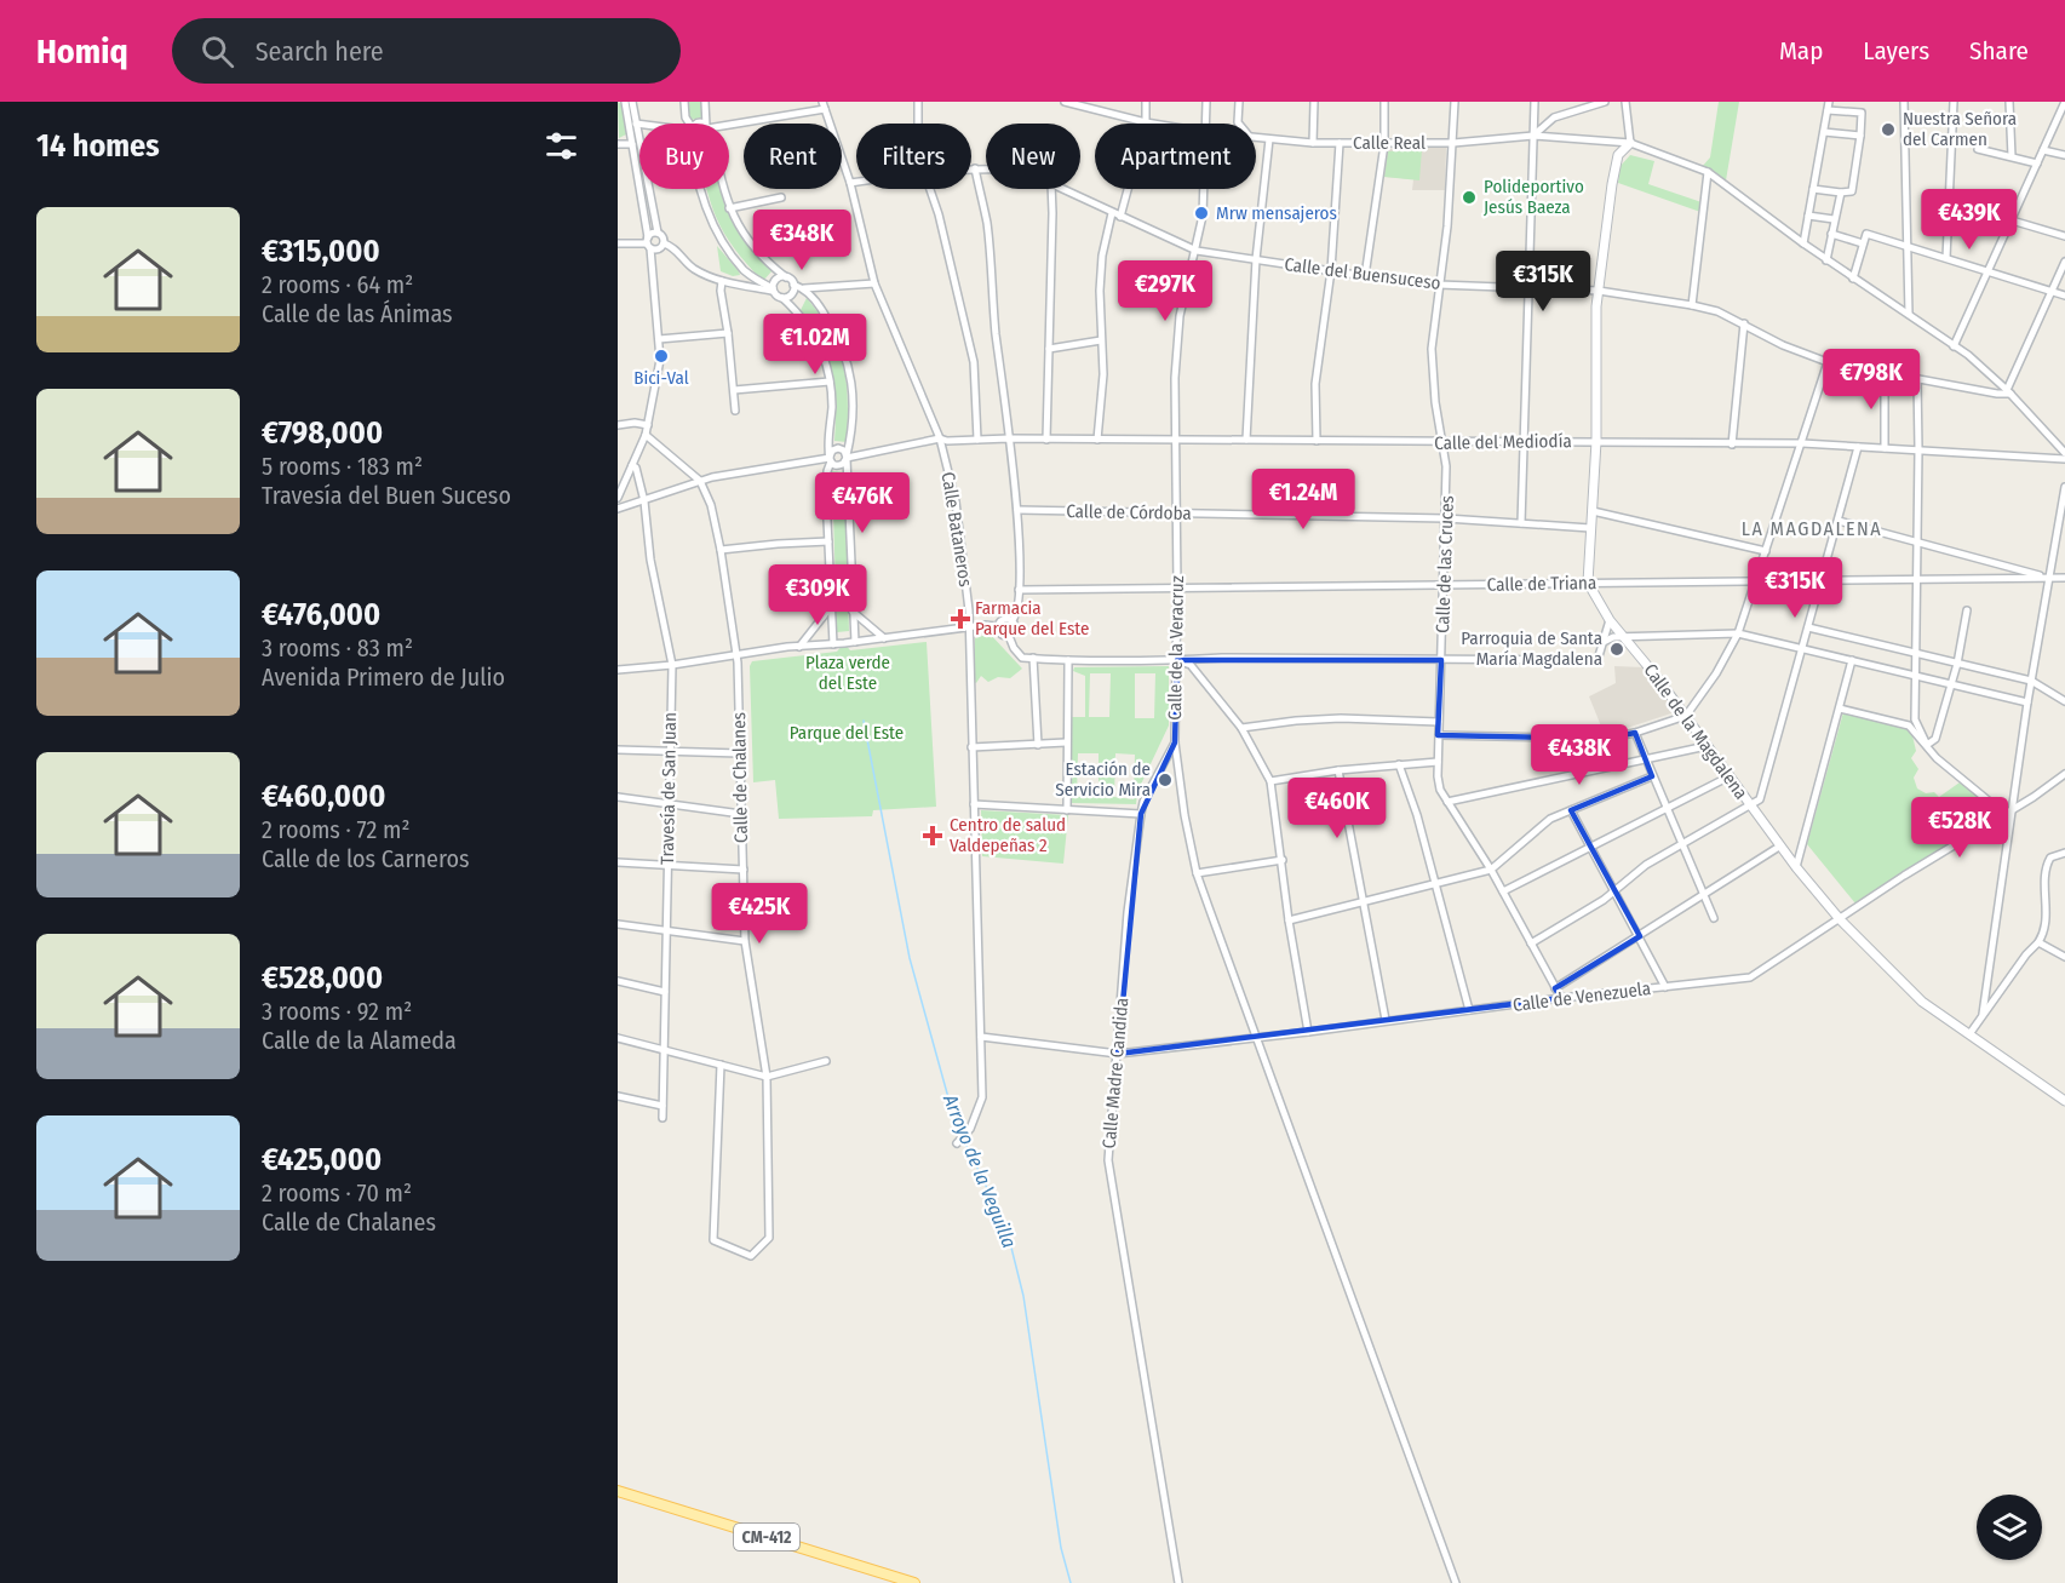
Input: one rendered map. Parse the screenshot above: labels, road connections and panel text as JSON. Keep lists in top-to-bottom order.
{
  "streets": {
    "main road": ["CM-412"],
    "street": [
      "Calle Real",
      "Calle del Buensuceso",
      "Calle del Mediodía",
      "Calle de Córdoba",
      "Calle Bataneros",
      "Calle de las Cruces",
      "Calle de Triana",
      "Calle de la Veracruz",
      "Calle de la Magdalena",
      "Calle de Chalanes",
      "Travesía de San Juan",
      "Calle de Venezuela",
      "Calle Madre Candida"
    ]
  },
  "crossings": [
    ["Calle Real", "Calle del Buensuceso"],
    ["Calle Real", "Calle de las Cruces"],
    ["Calle del Buensuceso", "Calle Bataneros"],
    ["Calle del Buensuceso", "Calle de las Cruces"],
    ["Calle del Buensuceso", "Calle de la Veracruz"],
    ["Calle del Mediodía", "Calle Bataneros"],
    ["Calle del Mediodía", "Calle de las Cruces"],
    ["Calle del Mediodía", "Calle de la Veracruz"],
    ["Calle de Córdoba", "Calle de las Cruces"],
    ["Calle de Córdoba", "Calle de la Veracruz"],
    ["Calle Bataneros", "Calle de Venezuela"],
    ["Calle de las Cruces", "Calle de Triana"],
    ["Calle de las Cruces", "Calle de Venezuela"],
    ["Calle de Triana", "Calle de la Veracruz"],
    ["Calle de Triana", "Calle de la Magdalena"],
    ["Calle de la Veracruz", "Calle de Venezuela"],
    ["Calle de la Veracruz", "Calle Madre Candida"],
    ["Calle de la Magdalena", "Calle de Venezuela"],
    ["Calle de Venezuela", "Calle Madre Candida"]
  ],
  "districts": ["LA MAGDALENA"],
  "water": ["Arroyo de la Veguilla"],
  "parks": ["Plaza verde del Este", "Parque del Este"],
  "places": {
    "other": [
      "Nuestra Señora del Carmen",
      "Polideportivo Jesús Baeza",
      "Mrw mensajeros",
      "Bici-Val",
      "Parroquia de Santa María Magdalena",
      "Estación de Servicio Mira"
    ],
    "health": ["Farmacia Parque del Este", "Centro de salud Valdepeñas 2"]
  },
  "page": {
    "header": "Homiq",
    "search": "Search here",
    "nav": ["Map", "Layers", "Share"],
    "heading": "14 homes",
    "chip": [
      "Buy",
      "Rent",
      "Filters",
      "New",
      "Apartment"
    ],
    "list": [
      {
        "name": "€315,000",
        "note": "2 rooms · 64 m² · Calle de las Ánimas"
      },
      {
        "name": "€798,000",
        "note": "5 rooms · 183 m² · Travesía del Buen Suceso"
      },
      {
        "name": "€476,000",
        "note": "3 rooms · 83 m² · Avenida Primero de Julio"
      },
      {
        "name": "€460,000",
        "note": "2 rooms · 72 m² · Calle de los Carneros"
      },
      {
        "name": "€528,000",
        "note": "3 rooms · 92 m² · Calle de la Alameda"
      },
      {
        "name": "€425,000",
        "note": "2 rooms · 70 m² · Calle de Chalanes"
      }
    ],
    "price": [
      "€439K",
      "€348K",
      "€315K",
      "€297K",
      "€1.02M",
      "€798K",
      "€1.24M",
      "€476K",
      "€315K",
      "€309K",
      "€438K",
      "€460K",
      "€528K",
      "€425K"
    ]
  }
}
